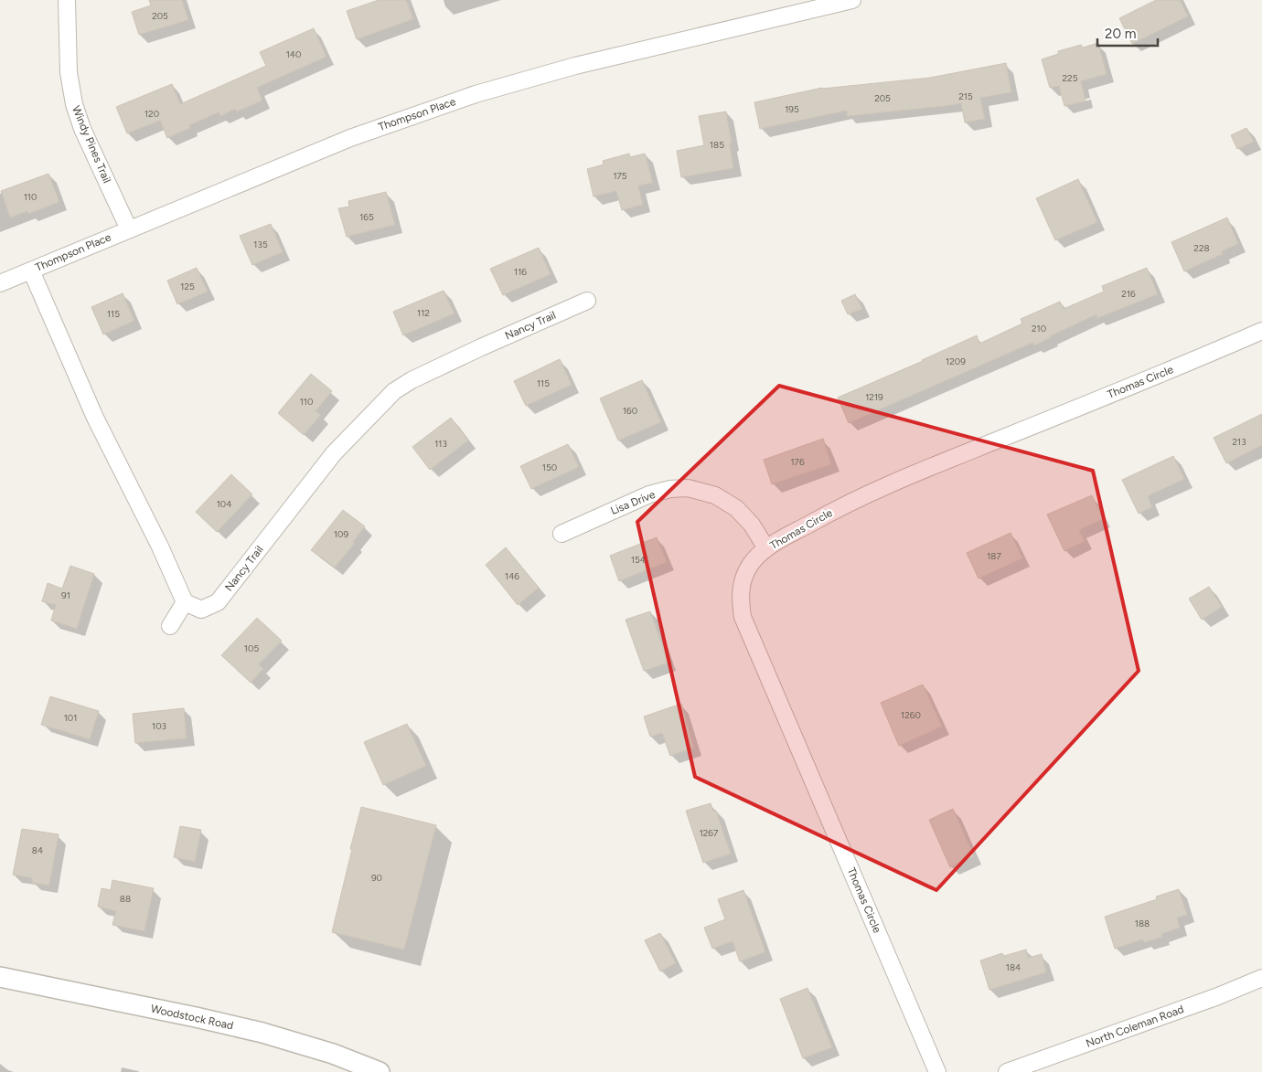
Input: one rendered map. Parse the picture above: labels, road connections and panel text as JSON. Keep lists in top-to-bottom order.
{
  "streets": {
    "street": [
      "Thompson Place",
      "Windy Pines Trail",
      "Nancy Trail",
      "Thomas Circle",
      "Lisa Drive",
      "Woodstock Road",
      "North Coleman Road"
    ]
  },
  "crossings": [
    ["Thompson Place", "Windy Pines Trail"],
    ["Thomas Circle", "Lisa Drive"]
  ],
  "house_numbers": [
    "205",
    "140",
    "225",
    "215",
    "205",
    "195",
    "120",
    "185",
    "175",
    "110",
    "165",
    "135",
    "228",
    "116",
    "125",
    "216",
    "112",
    "115",
    "210",
    "1209",
    "115",
    "1219",
    "110",
    "160",
    "213",
    "113",
    "176",
    "150",
    "104",
    "109",
    "187",
    "154",
    "146",
    "91",
    "105",
    "1260",
    "101",
    "103",
    "1267",
    "84",
    "90",
    "88",
    "188",
    "184"
  ],
  "scale_bar": "20 m"
}
